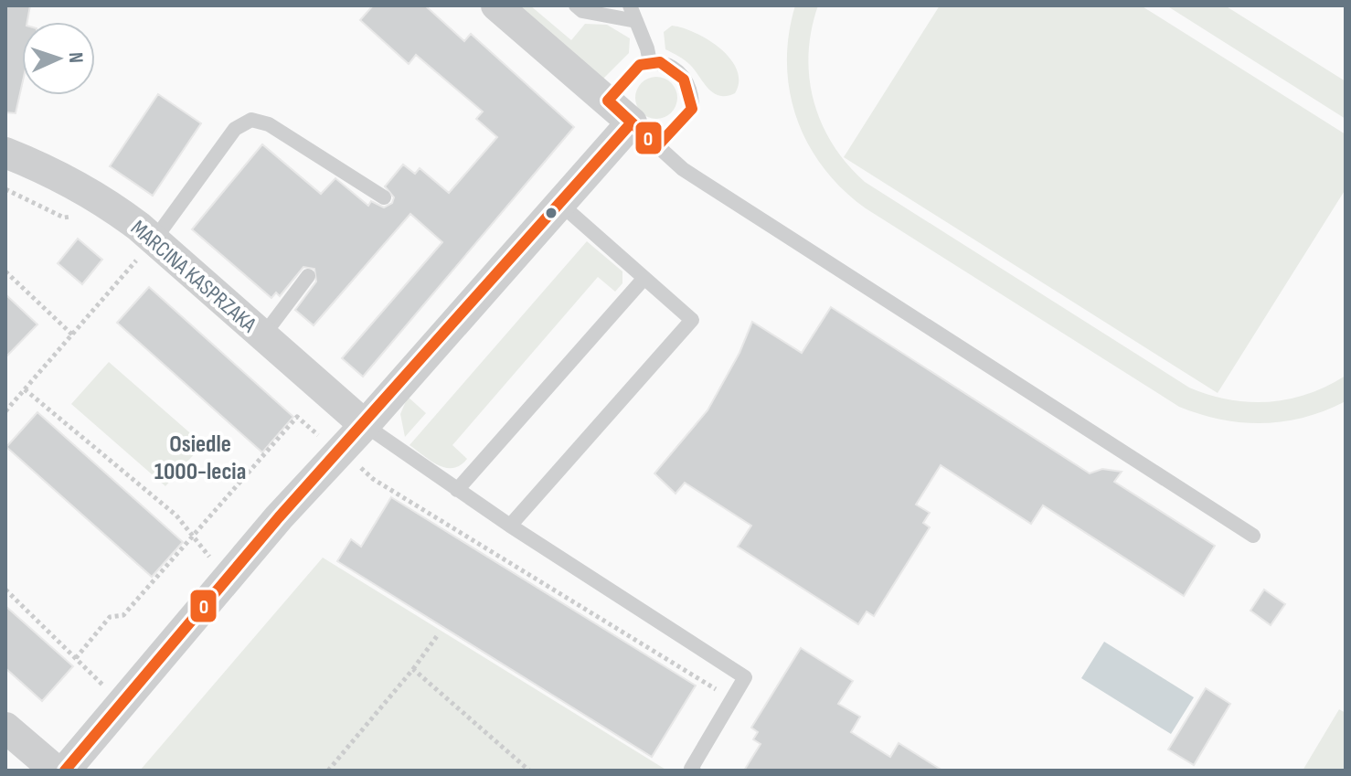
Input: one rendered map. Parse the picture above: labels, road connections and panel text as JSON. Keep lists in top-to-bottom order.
{
  "streets": {
    "street": ["MARCINA KASPRZAKA"]
  },
  "districts": ["Osiedle 1000-lecia"],
  "lines": ["transit line 0"],
  "north": "right"
}
